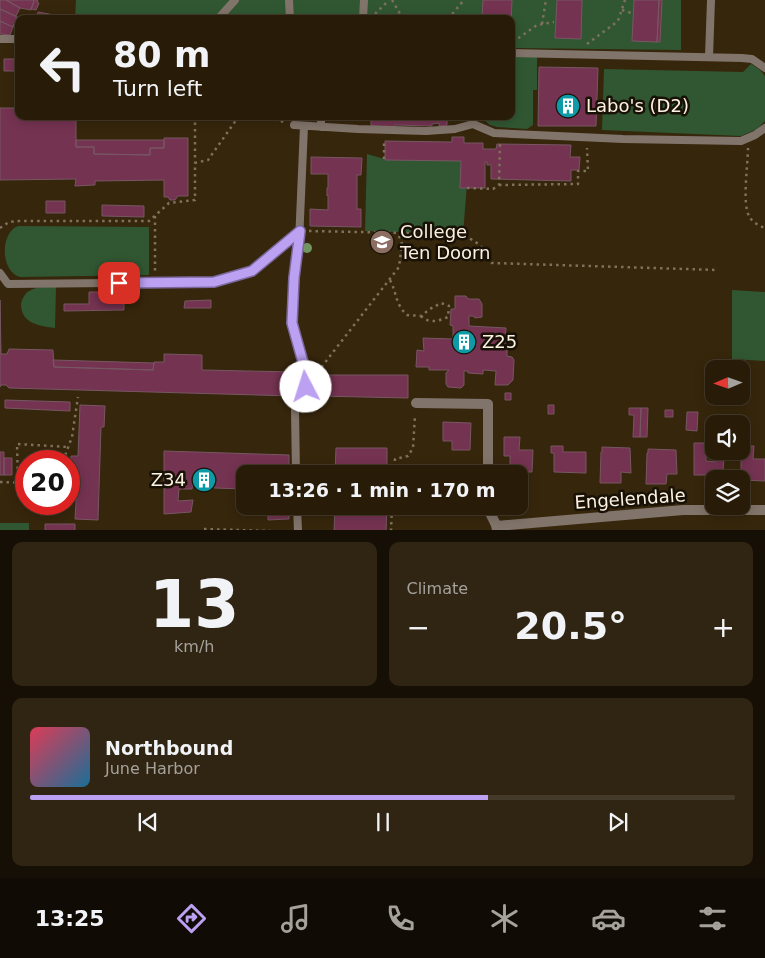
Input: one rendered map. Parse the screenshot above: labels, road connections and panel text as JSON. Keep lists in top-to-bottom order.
{
  "streets": {
    "street": ["Engelendale"]
  },
  "places": {
    "building": ["Labo's (D2)", "Z25", "Z34"],
    "school or university": ["College Ten Doorn"]
  },
  "north": "left",
  "page": {
    "turn": ["80 m", "Turn left"],
    "limit": "20",
    "trip": "13:26 · 1 min · 170 m",
    "tile": [
      ["13", "km/h"],
      "Climate"
    ],
    "heat": ["−", "20.5°", "+"],
    "song": ["Northbound", "June Harbor"],
    "tabs": "13:25"
  }
}
